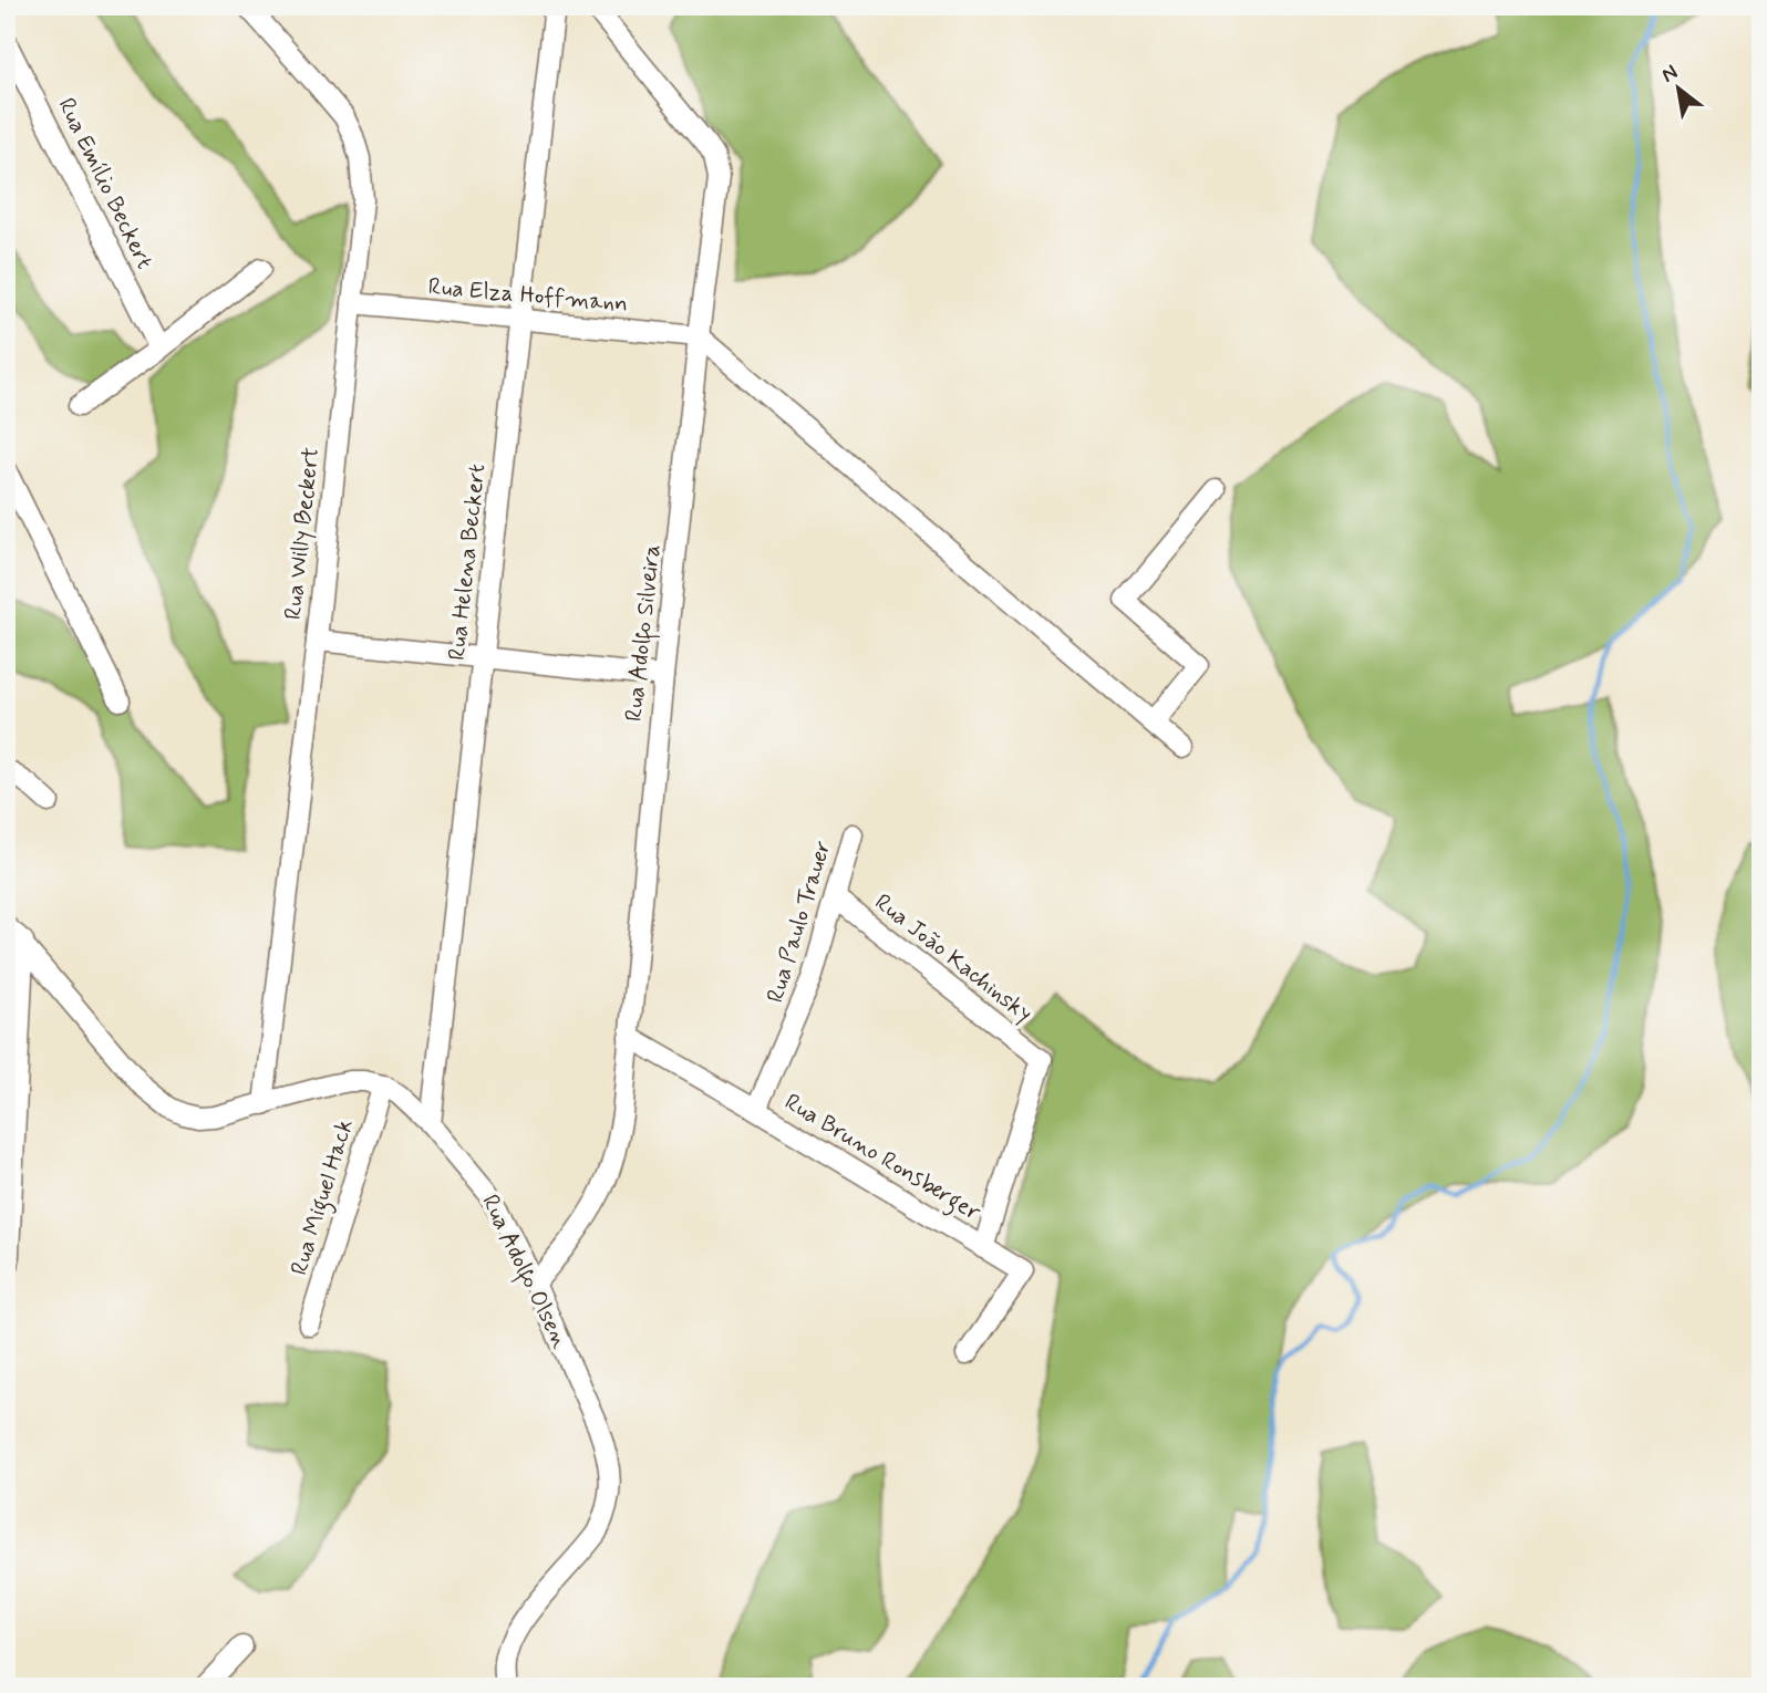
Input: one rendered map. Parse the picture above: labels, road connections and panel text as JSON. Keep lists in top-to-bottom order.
{
  "streets": {
    "street": [
      "Rua Emílio Beckert",
      "Rua Elza Hoffmann",
      "Rua Willy Beckert",
      "Rua Helena Beckert",
      "Rua Adolfo Silveira",
      "Rua Paulo Trauer",
      "Rua João Kachinsky",
      "Rua Bruno Ronsberger",
      "Rua Miguel Hack",
      "Rua Adolfo Olsen"
    ]
  },
  "crossings": [
    ["Rua Elza Hoffmann", "Rua Willy Beckert"],
    ["Rua Elza Hoffmann", "Rua Helena Beckert"],
    ["Rua Elza Hoffmann", "Rua Adolfo Silveira"],
    ["Rua Helena Beckert", "Rua Adolfo Olsen"],
    ["Rua Adolfo Silveira", "Rua Bruno Ronsberger"],
    ["Rua Adolfo Silveira", "Rua Adolfo Olsen"],
    ["Rua Paulo Trauer", "Rua João Kachinsky"],
    ["Rua Paulo Trauer", "Rua Bruno Ronsberger"],
    ["Rua João Kachinsky", "Rua Bruno Ronsberger"],
    ["Rua Miguel Hack", "Rua Adolfo Olsen"]
  ],
  "north": "top left"
}
